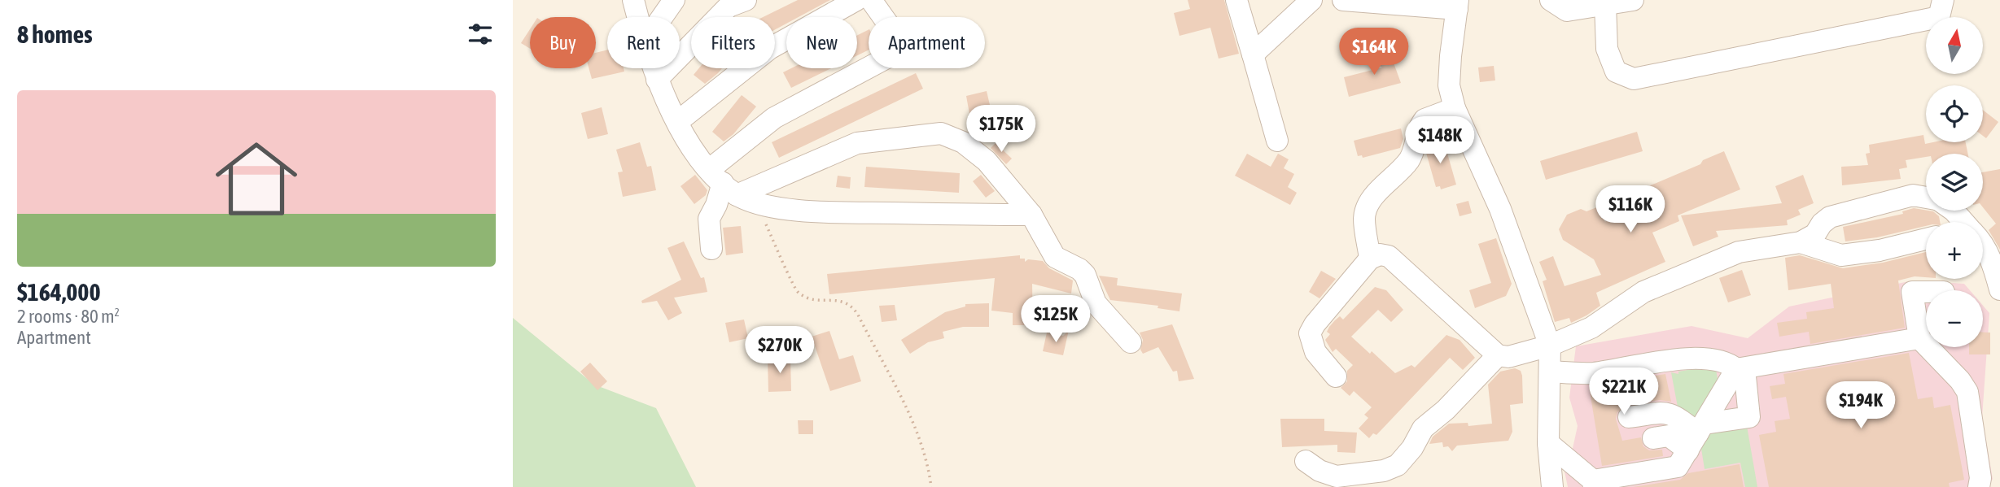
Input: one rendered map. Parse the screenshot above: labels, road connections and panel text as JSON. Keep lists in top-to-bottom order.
{
  "north": "top",
  "page": {
    "heading": "8 homes",
    "map_buttons": ["+", "−"],
    "chip": [
      "Buy",
      "Rent",
      "Filters",
      "New",
      "Apartment"
    ],
    "price": [
      "$164K",
      "$175K",
      "$148K",
      "$116K",
      "$125K",
      "$270K",
      "$221K",
      "$194K"
    ],
    "list": [
      {
        "name": "$164,000",
        "note": "2 rooms · 80 m² · Apartment"
      }
    ]
  }
}
